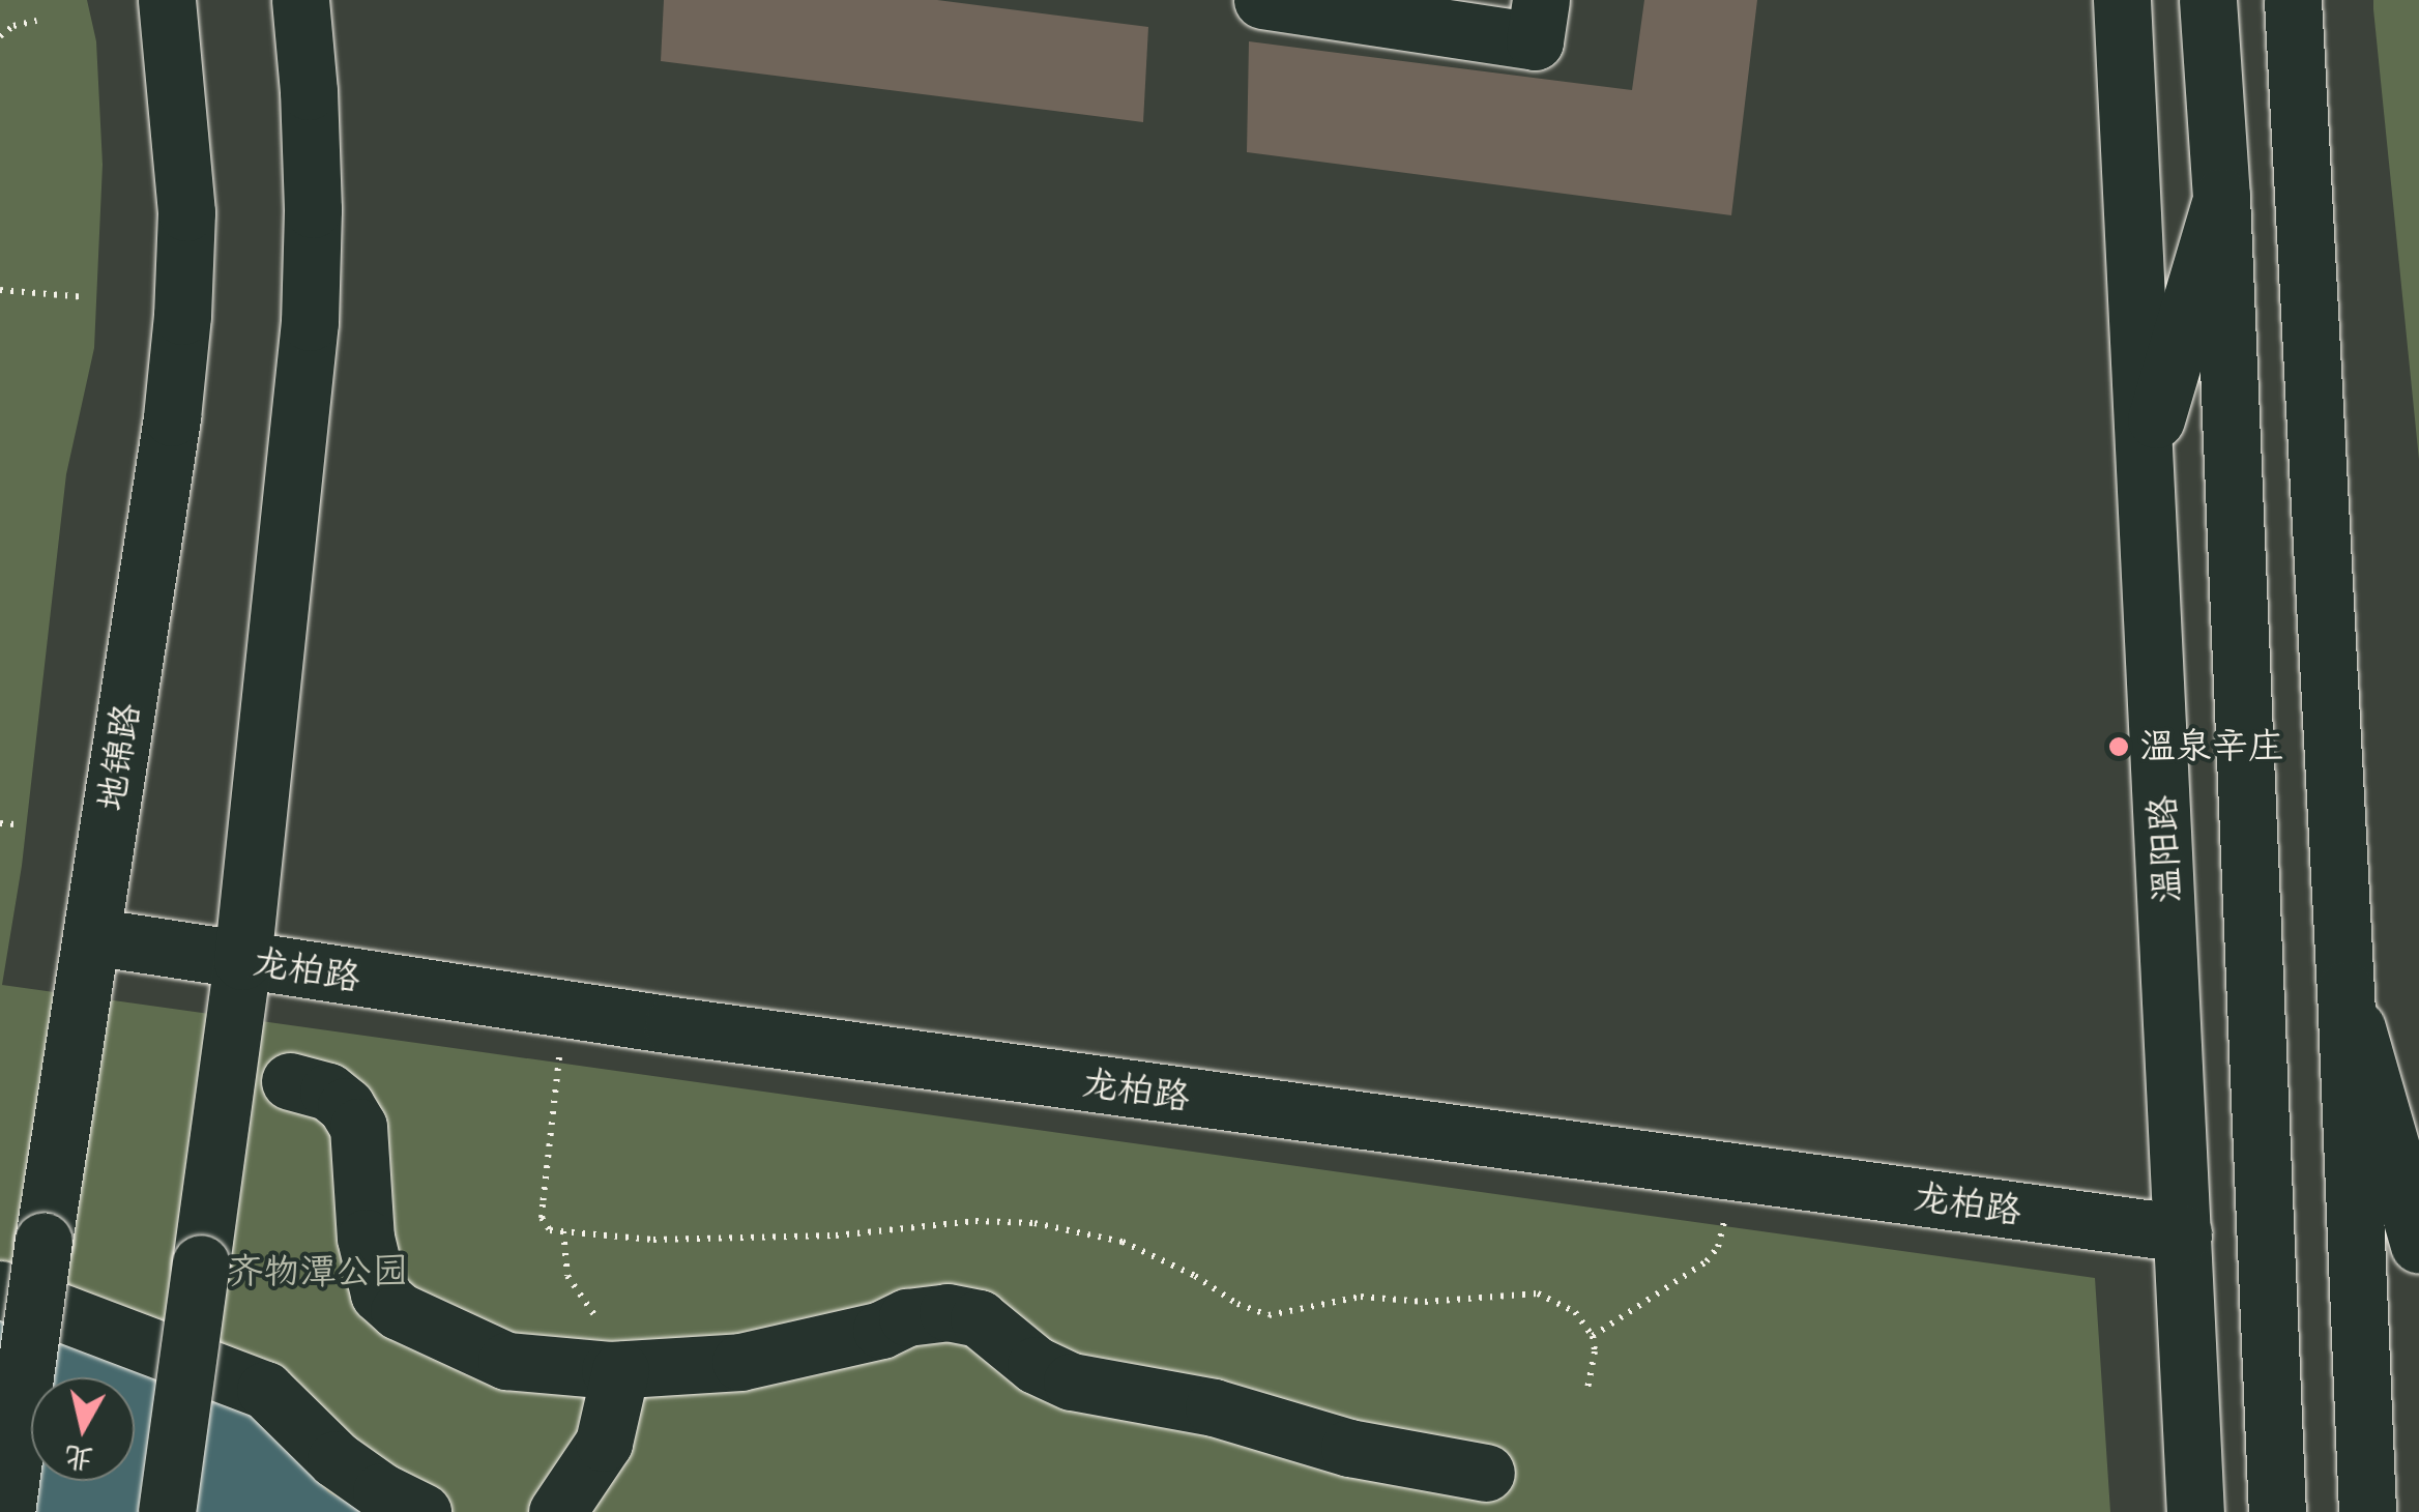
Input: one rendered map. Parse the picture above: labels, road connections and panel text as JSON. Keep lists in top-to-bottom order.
{
  "streets": {
    "street": ["地锦路", "温阳路", "龙柏路"]
  },
  "crossings": [
    ["地锦路", "龙柏路"],
    ["温阳路", "龙柏路"]
  ],
  "parks": ["齐物潭公园"],
  "places": ["温泉辛庄"],
  "north": "bottom"
}
